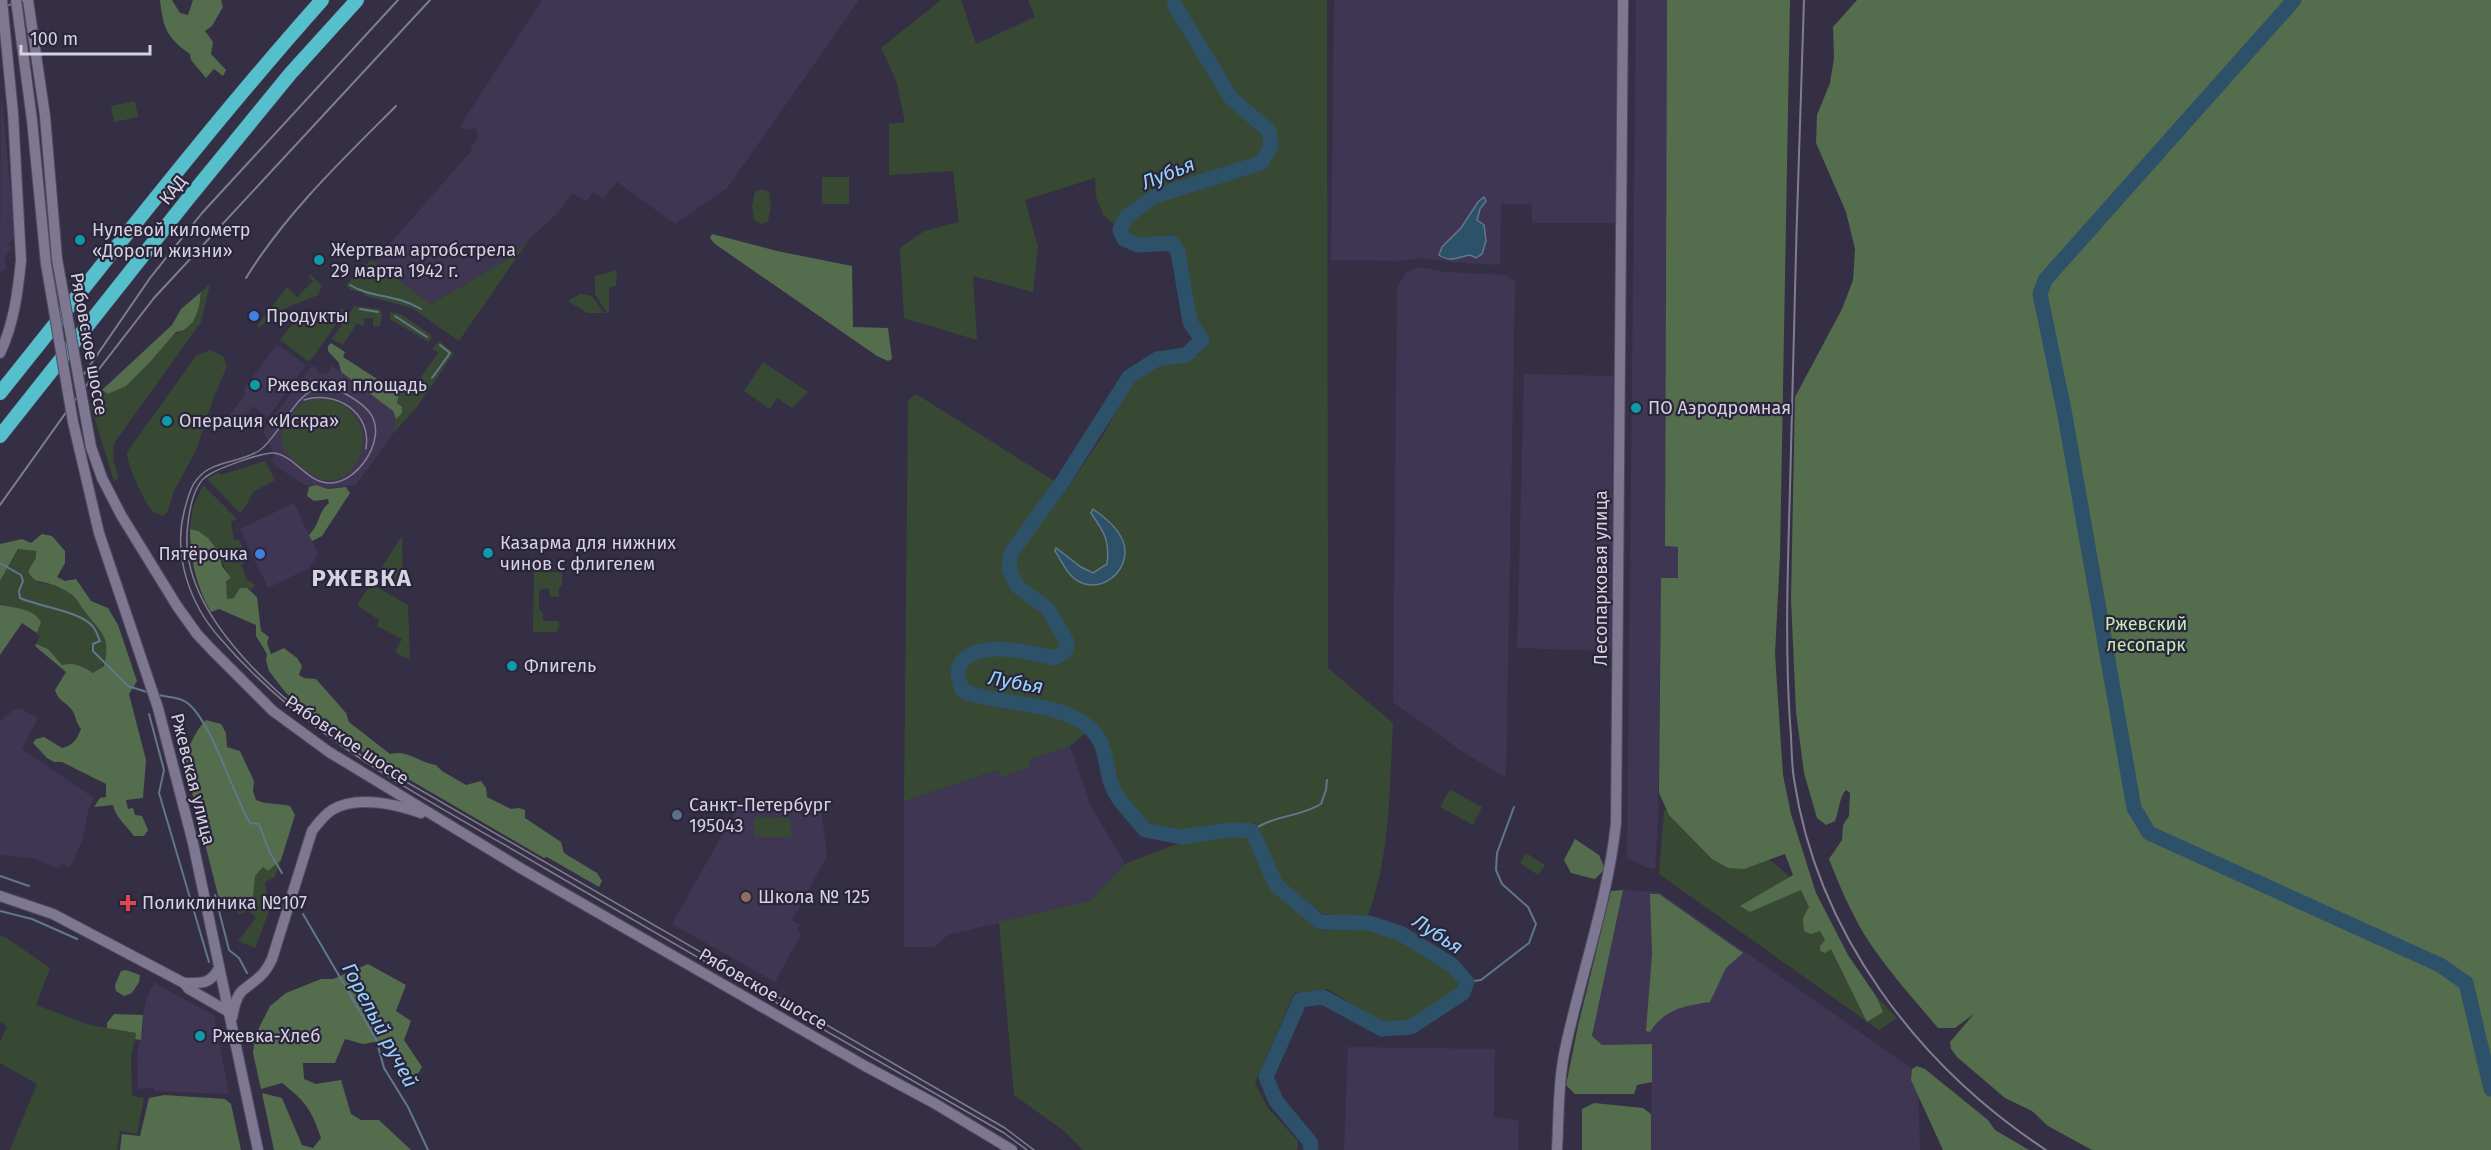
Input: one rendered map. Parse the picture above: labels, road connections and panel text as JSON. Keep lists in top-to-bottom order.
{
  "streets": {
    "highway": ["КАД"],
    "main road": ["Рябовское шоссе", "Лесопарковая улица", "Ржевская улица"]
  },
  "crossings": [
    ["Рябовское шоссе", "Ржевская улица"]
  ],
  "districts": ["РЖЕВКА"],
  "water": ["Лубья", "Горелый ручей"],
  "parks": ["Ржевский лесопарк"],
  "places": {
    "other": [
      "Нулевой километр «Дороги жизни»",
      "Жертвам артобстрела 29 марта 1942 г.",
      "Продукты",
      "Ржевская площадь",
      "ПО Аэродромная",
      "Операция «Искра»",
      "Казарма для нижних чинов с флигелем",
      "Пятёрочка",
      "Флигель",
      "Санкт-Петербург 195043",
      "Школа № 125",
      "Ржевка-Хлеб"
    ],
    "health": ["Поликлиника №107"]
  },
  "scale_bar": "100 m"
}
